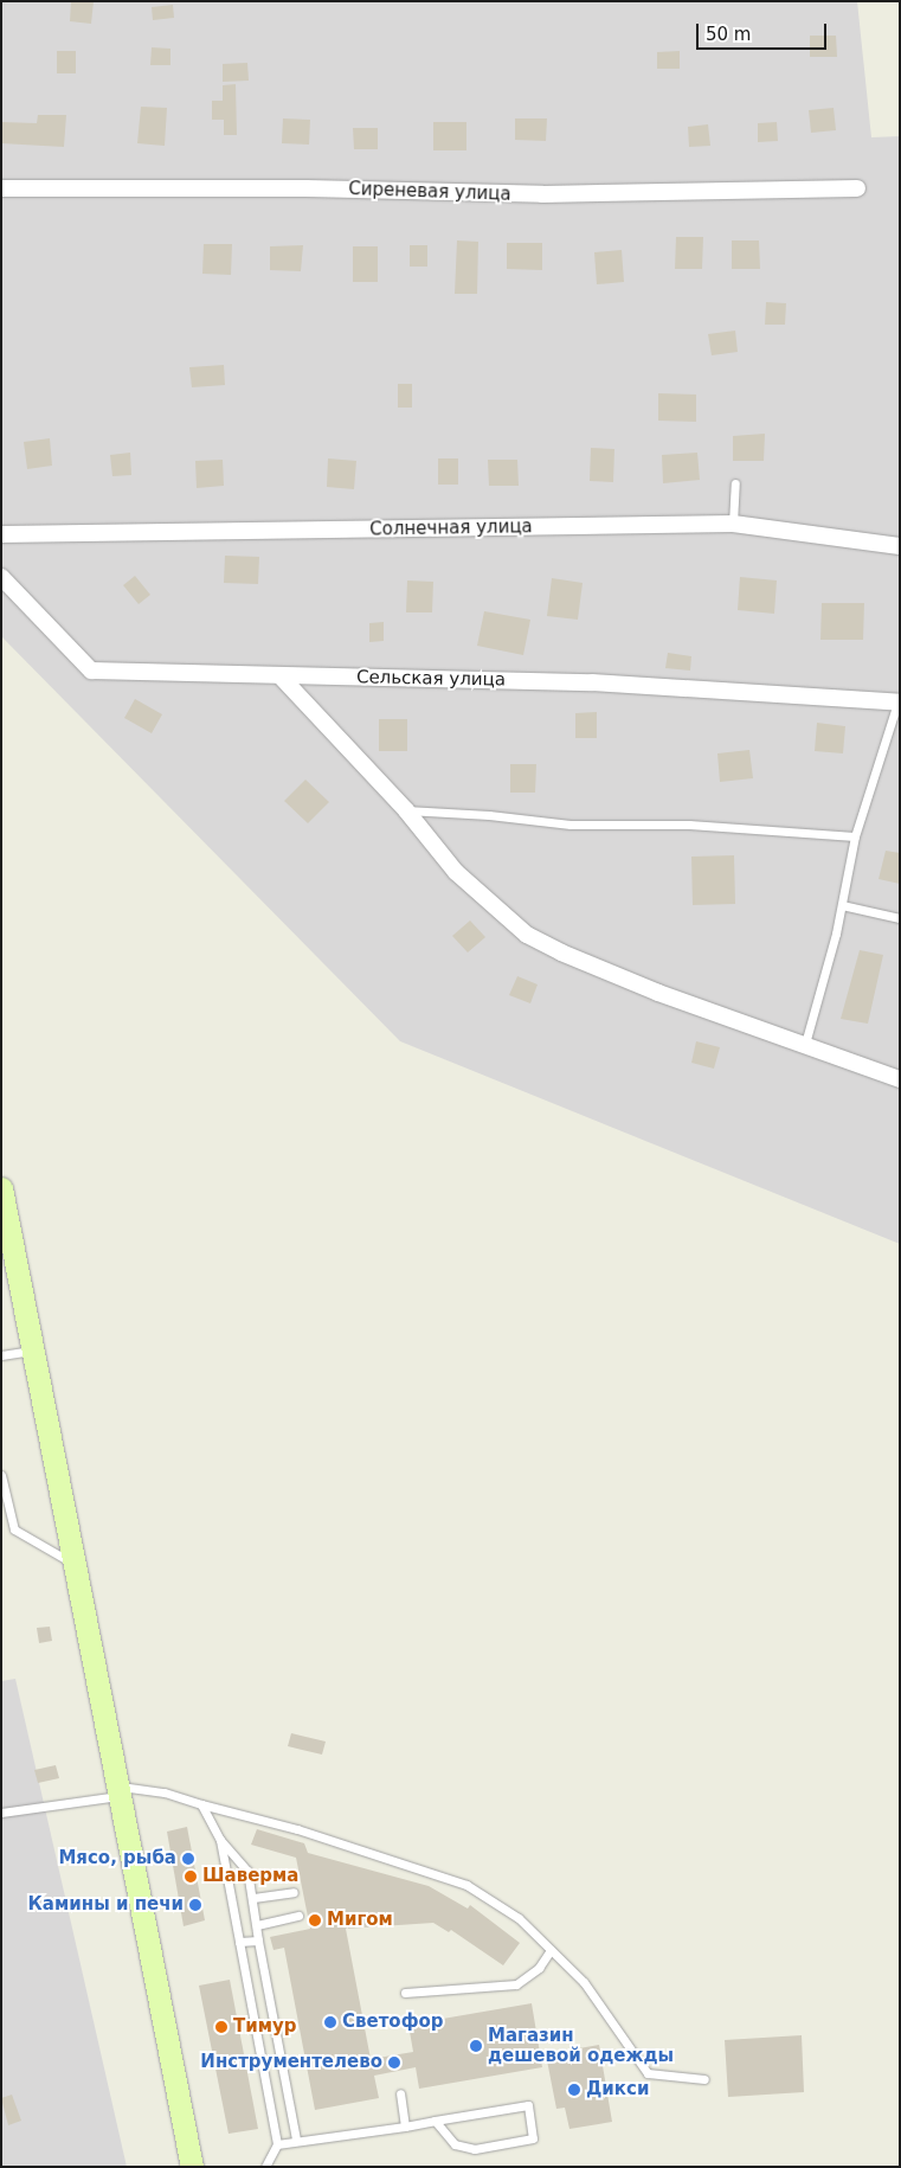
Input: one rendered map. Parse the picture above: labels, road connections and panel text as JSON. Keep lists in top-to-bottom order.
{
  "streets": {
    "street": ["Сиреневая улица", "Солнечная улица", "Сельская улица"]
  },
  "places": [
    "Мясо, рыба",
    "Шаверма",
    "Камины и печи",
    "Мигом",
    "Светофор",
    "Тимур",
    "Магазин дешевой одежды",
    "Инструментелево",
    "Дикси"
  ],
  "scale_bar": "50 m"
}
